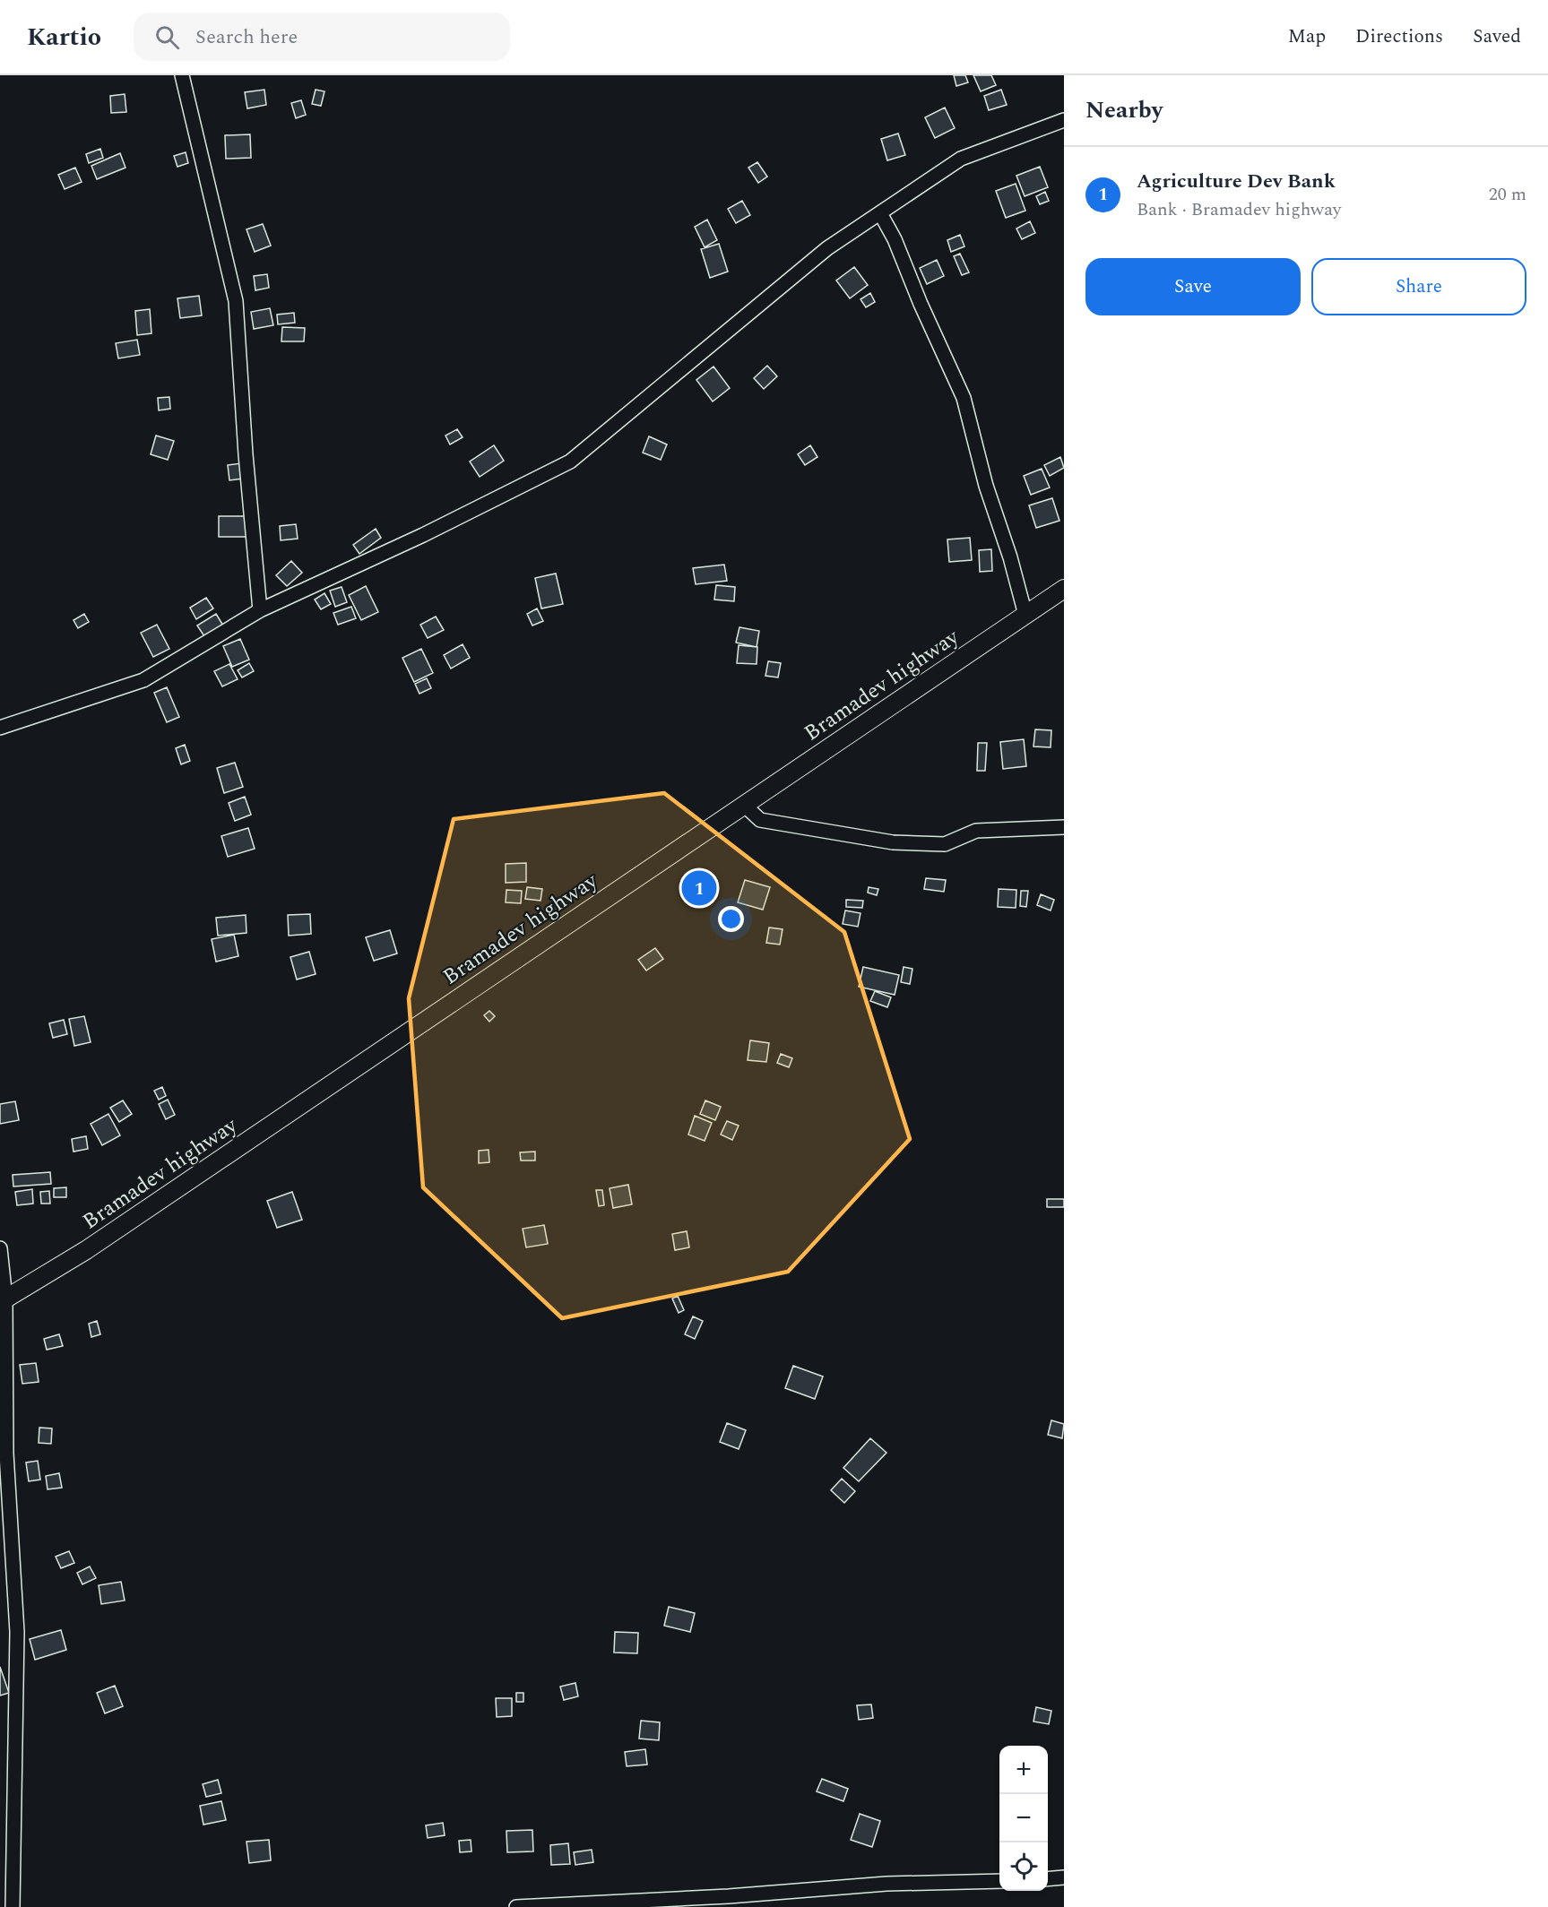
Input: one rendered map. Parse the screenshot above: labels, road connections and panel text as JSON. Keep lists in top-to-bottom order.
{
  "streets": {
    "street": ["Bramadev highway"]
  },
  "page": {
    "header": "Kartio",
    "search": "Search here",
    "nav": ["Map", "Directions", "Saved"],
    "heading": "Nearby",
    "list": [
      {
        "mark": "1",
        "name": "Agriculture Dev Bank",
        "note": "Bank · Bramadev highway",
        "value": "20 m"
      }
    ],
    "buttons": ["Save", "Share"],
    "pins": "1",
    "map_buttons": ["+", "−"]
  }
}
